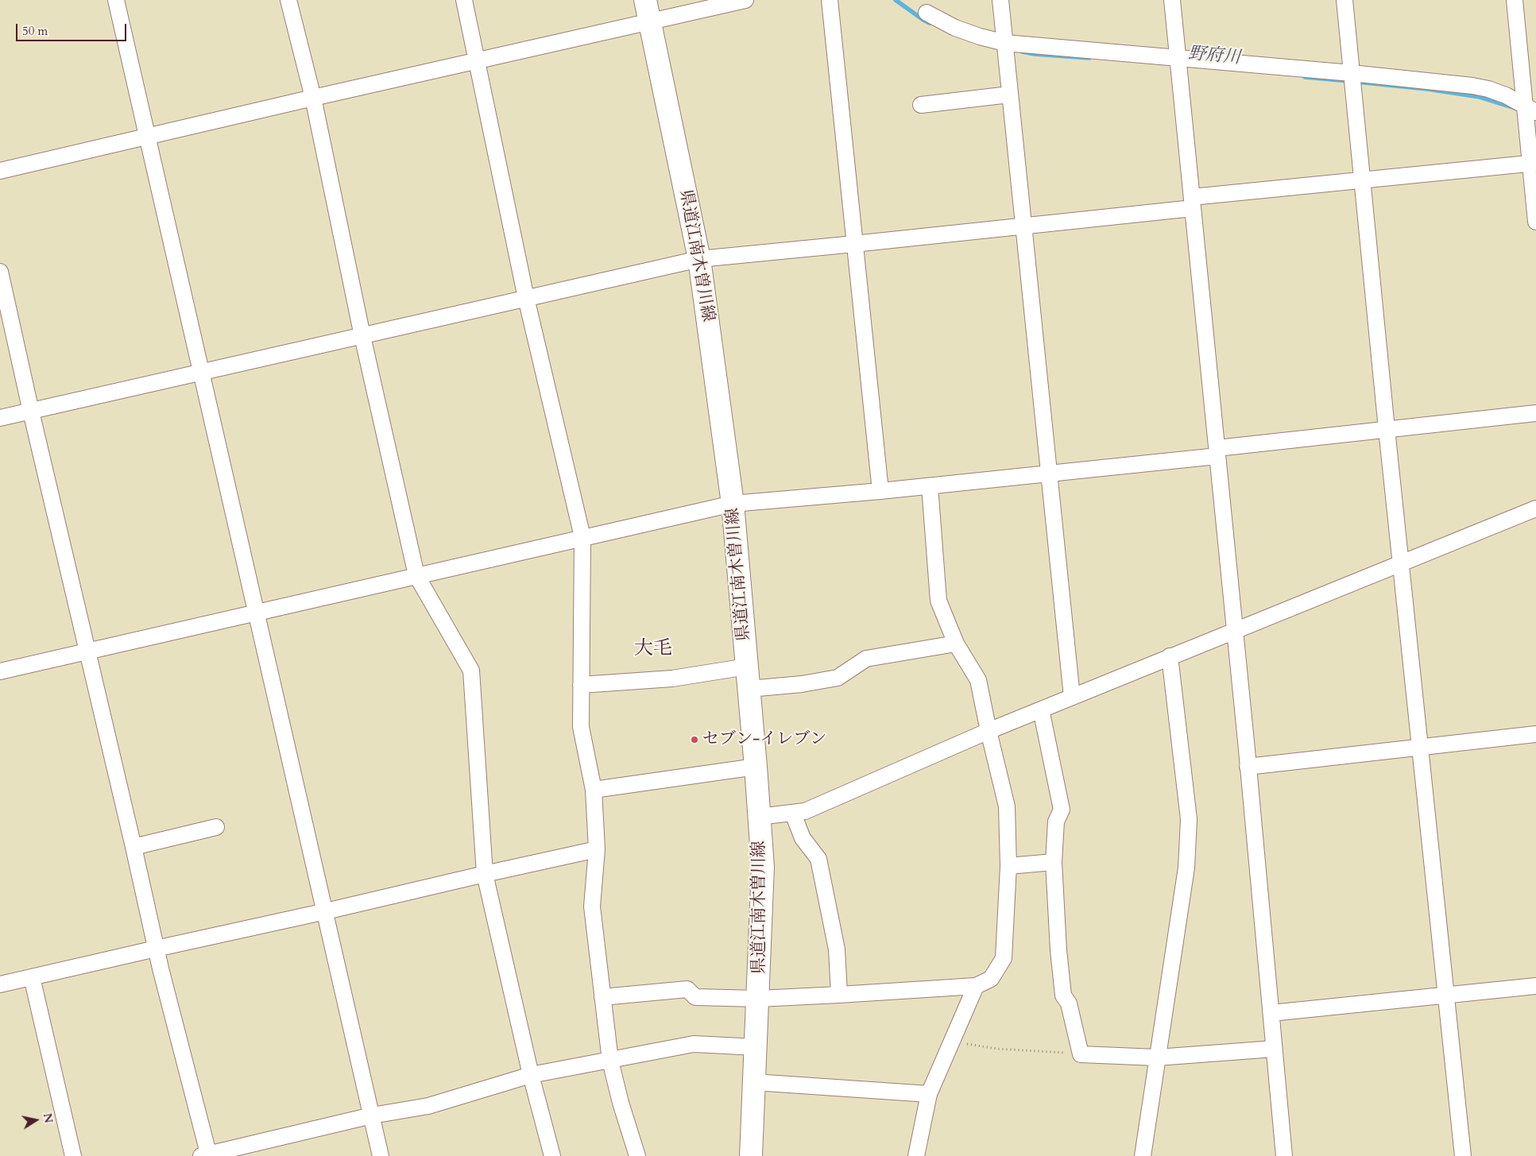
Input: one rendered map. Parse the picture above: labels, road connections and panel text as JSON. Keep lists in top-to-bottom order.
{
  "streets": {
    "main road": ["県道江南木曽川線"]
  },
  "districts": ["大毛"],
  "water": ["野府川"],
  "places": ["セブン-イレブン"],
  "scale_bar": "50 m",
  "north": "right"
}
